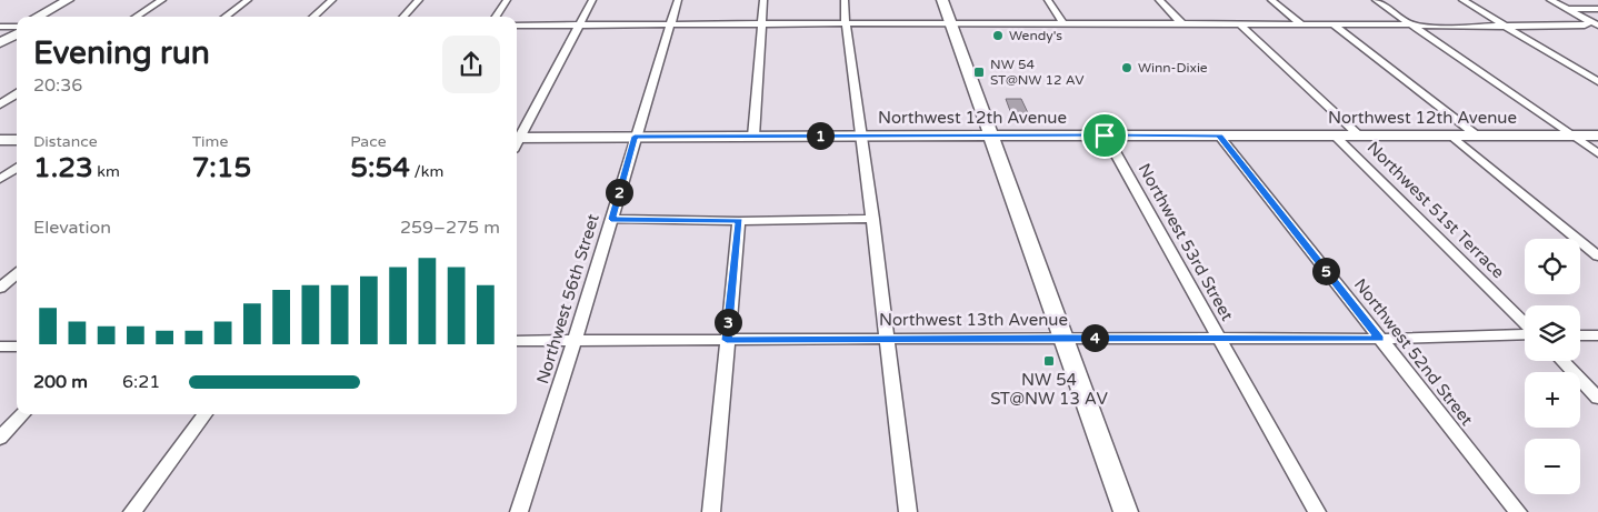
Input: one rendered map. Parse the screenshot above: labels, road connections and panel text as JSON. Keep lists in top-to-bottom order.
{
  "streets": {
    "main road": ["Northwest 12th Avenue"],
    "street": [
      "Northwest 51st Terrace",
      "Northwest 53rd Street",
      "Northwest 56th Street",
      "Northwest 13th Avenue",
      "Northwest 52nd Street"
    ]
  },
  "crossings": [
    ["Northwest 12th Avenue", "Northwest 51st Terrace"],
    ["Northwest 12th Avenue", "Northwest 53rd Street"],
    ["Northwest 12th Avenue", "Northwest 56th Street"],
    ["Northwest 12th Avenue", "Northwest 52nd Street"],
    ["Northwest 53rd Street", "Northwest 13th Avenue"],
    ["Northwest 56th Street", "Northwest 13th Avenue"],
    ["Northwest 13th Avenue", "Northwest 52nd Street"]
  ],
  "places": {
    "other": ["Wendy's", "Winn-Dixie"],
    "transit": ["NW 54 ST@NW 12 AV", "NW 54 ST@NW 13 AV"]
  },
  "page": {
    "heading": ["Evening run", "20:36"],
    "stats": [
      ["Distance", "1.23 km"],
      ["Time", "7:15"],
      ["Pace", "5:54 /km"]
    ],
    "pins": [
      "1",
      "2",
      "5",
      "3",
      "4"
    ],
    "chart": ["Elevation", "259–275 m"],
    "map_buttons": ["+", "−"],
    "list": [
      {
        "name": "200 m",
        "note": "6:21"
      }
    ]
  }
}
